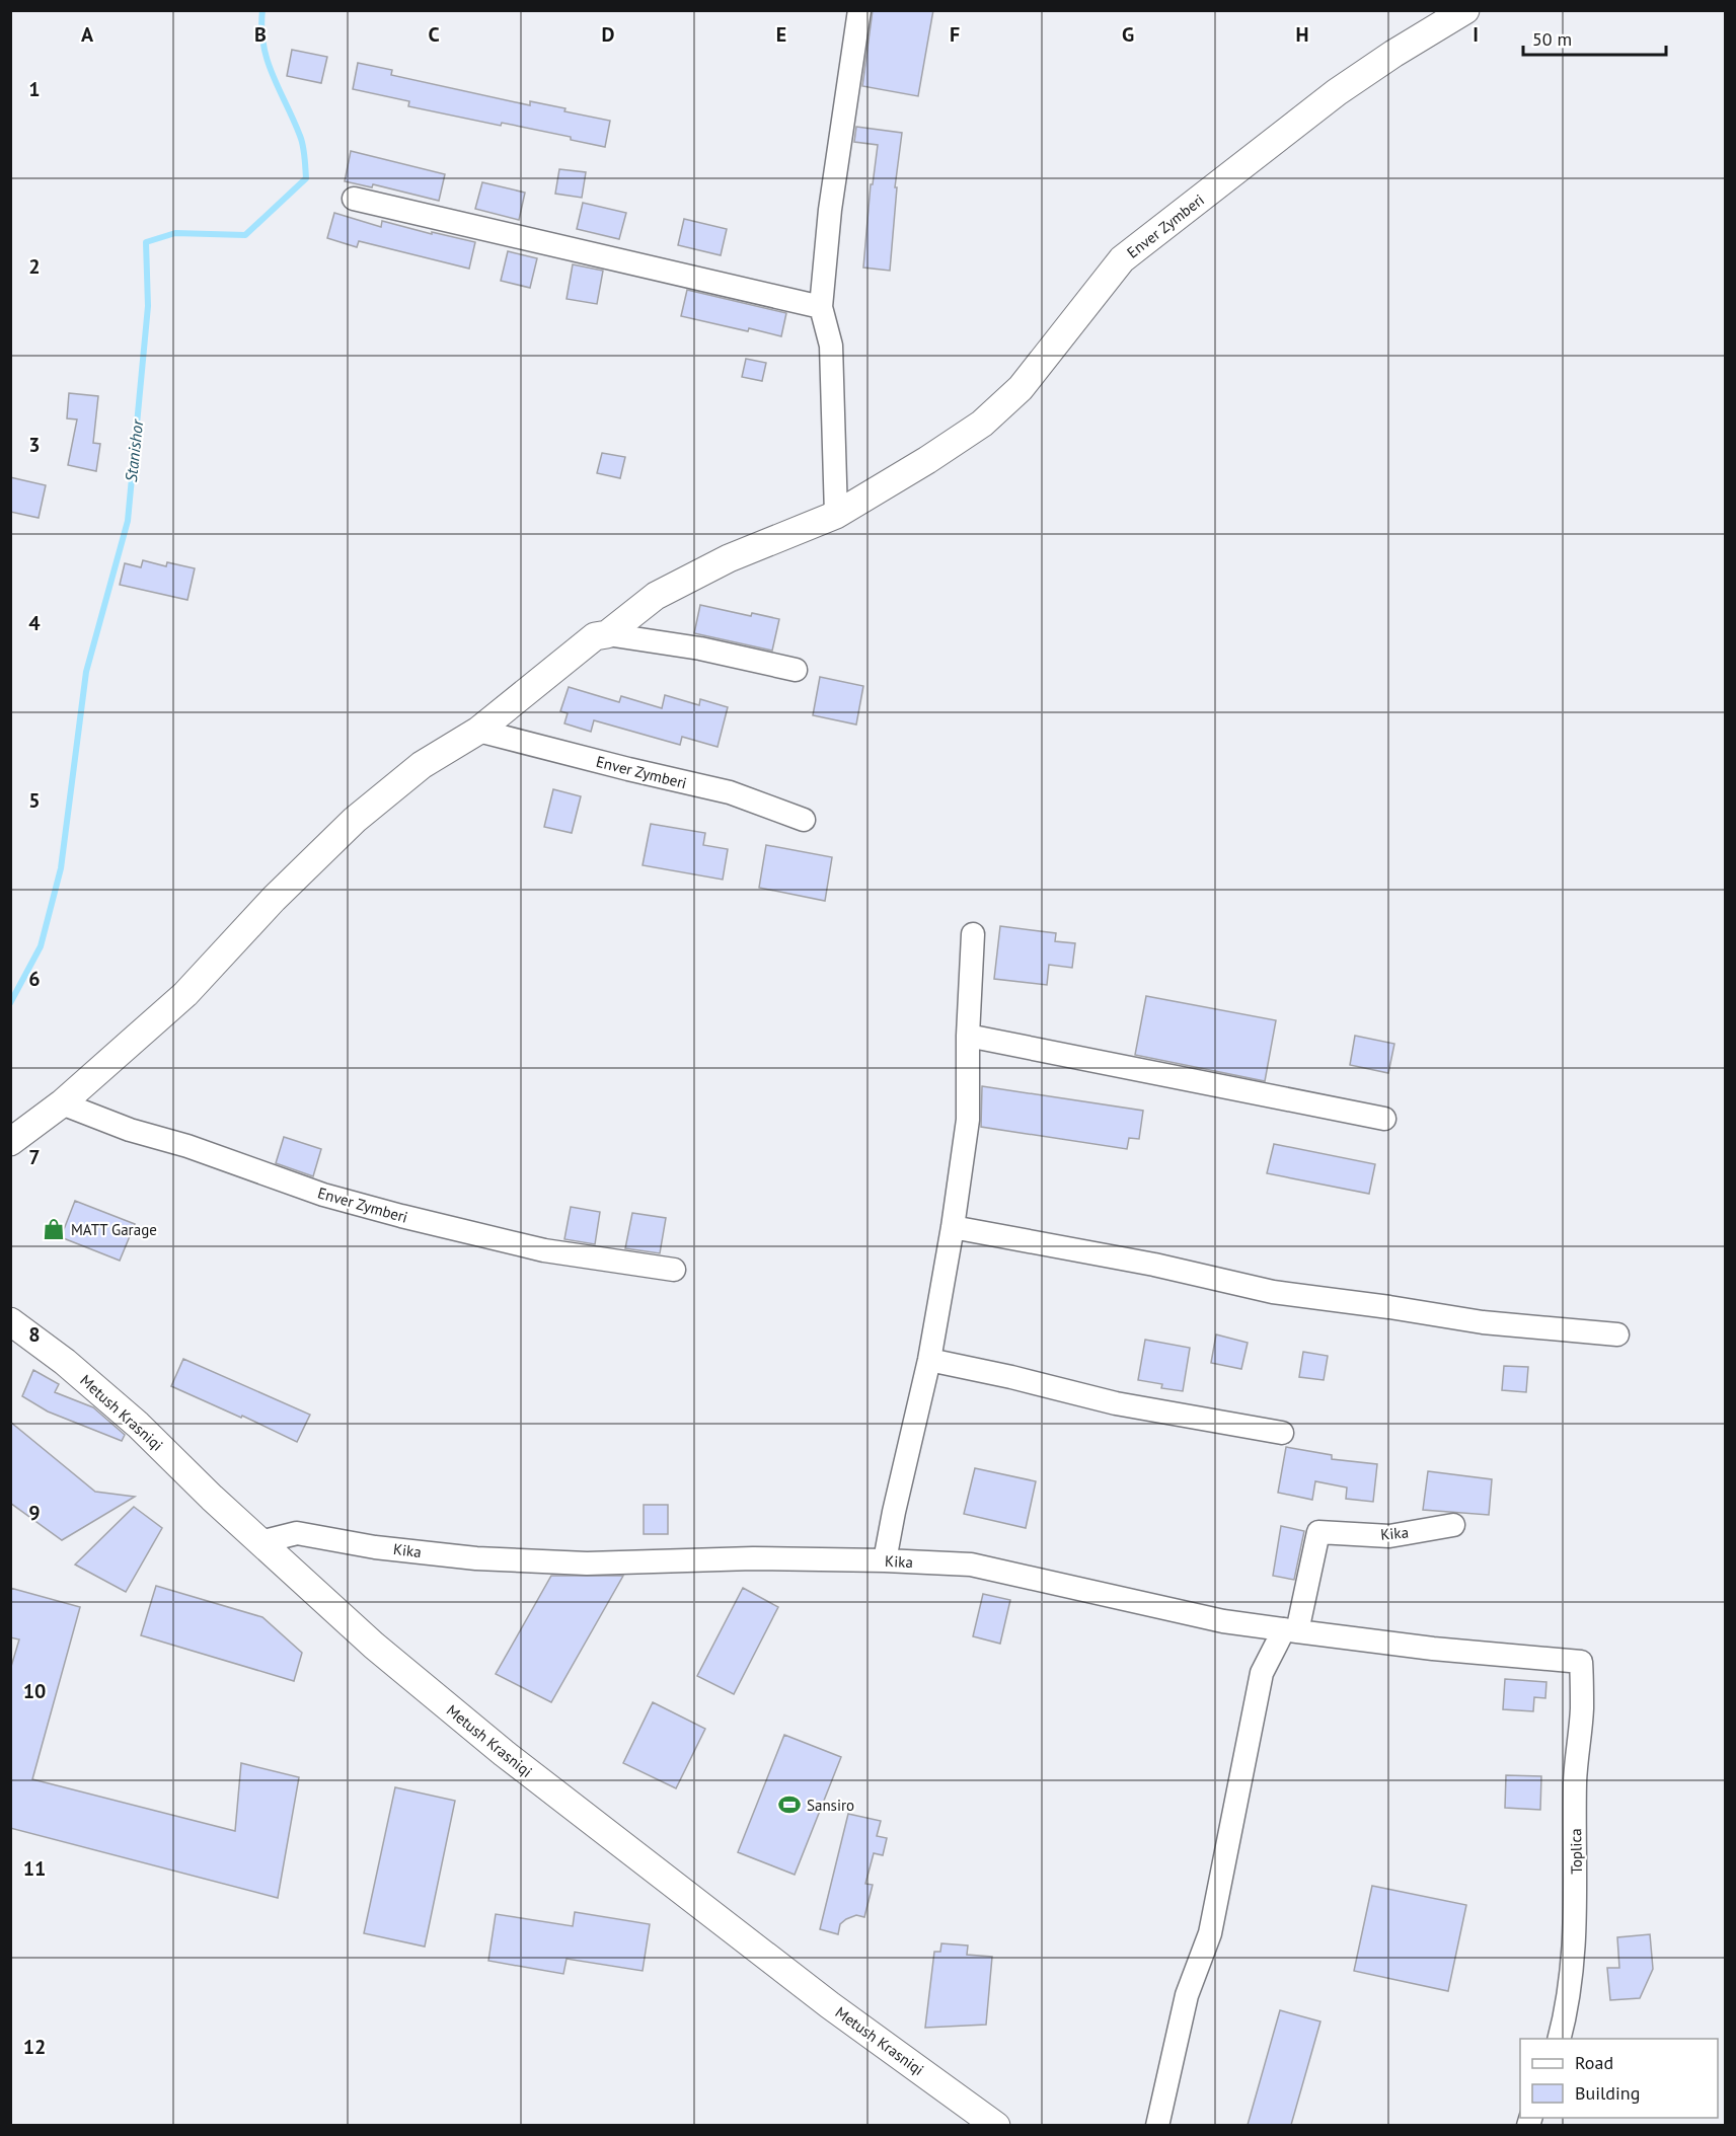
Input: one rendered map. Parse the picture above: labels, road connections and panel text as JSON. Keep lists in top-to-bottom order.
{
  "streets": {
    "street": [
      "Enver Zymberi",
      "Metush Krasniqi",
      "Kika",
      "Toplica"
    ]
  },
  "crossings": [
    ["Metush Krasniqi", "Kika"],
    ["Kika", "Toplica"]
  ],
  "water": ["Stanishor"],
  "places": {
    "shop": ["MATT Garage"],
    "sports": ["Sansiro"]
  },
  "legend": ["Road", "Building"],
  "scale_bar": "50 m",
  "grid": {
    "columns": [
      "A",
      "B",
      "C",
      "D",
      "E",
      "F",
      "G",
      "H",
      "I"
    ],
    "rows": [
      "1",
      "2",
      "3",
      "4",
      "5",
      "6",
      "7",
      "8",
      "9",
      "10",
      "11",
      "12"
    ]
  }
}
